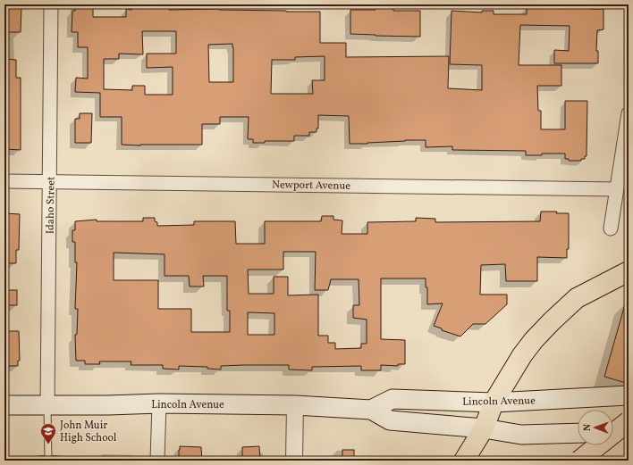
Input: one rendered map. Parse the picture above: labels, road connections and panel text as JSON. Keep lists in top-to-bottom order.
{
  "streets": {
    "main road": ["Lincoln Avenue"],
    "street": ["Newport Avenue", "Idaho Street"]
  },
  "crossings": [
    ["Newport Avenue", "Idaho Street"],
    ["Idaho Street", "Lincoln Avenue"]
  ],
  "places": {
    "school or university": ["John Muir High School"]
  },
  "north": "left"
}
